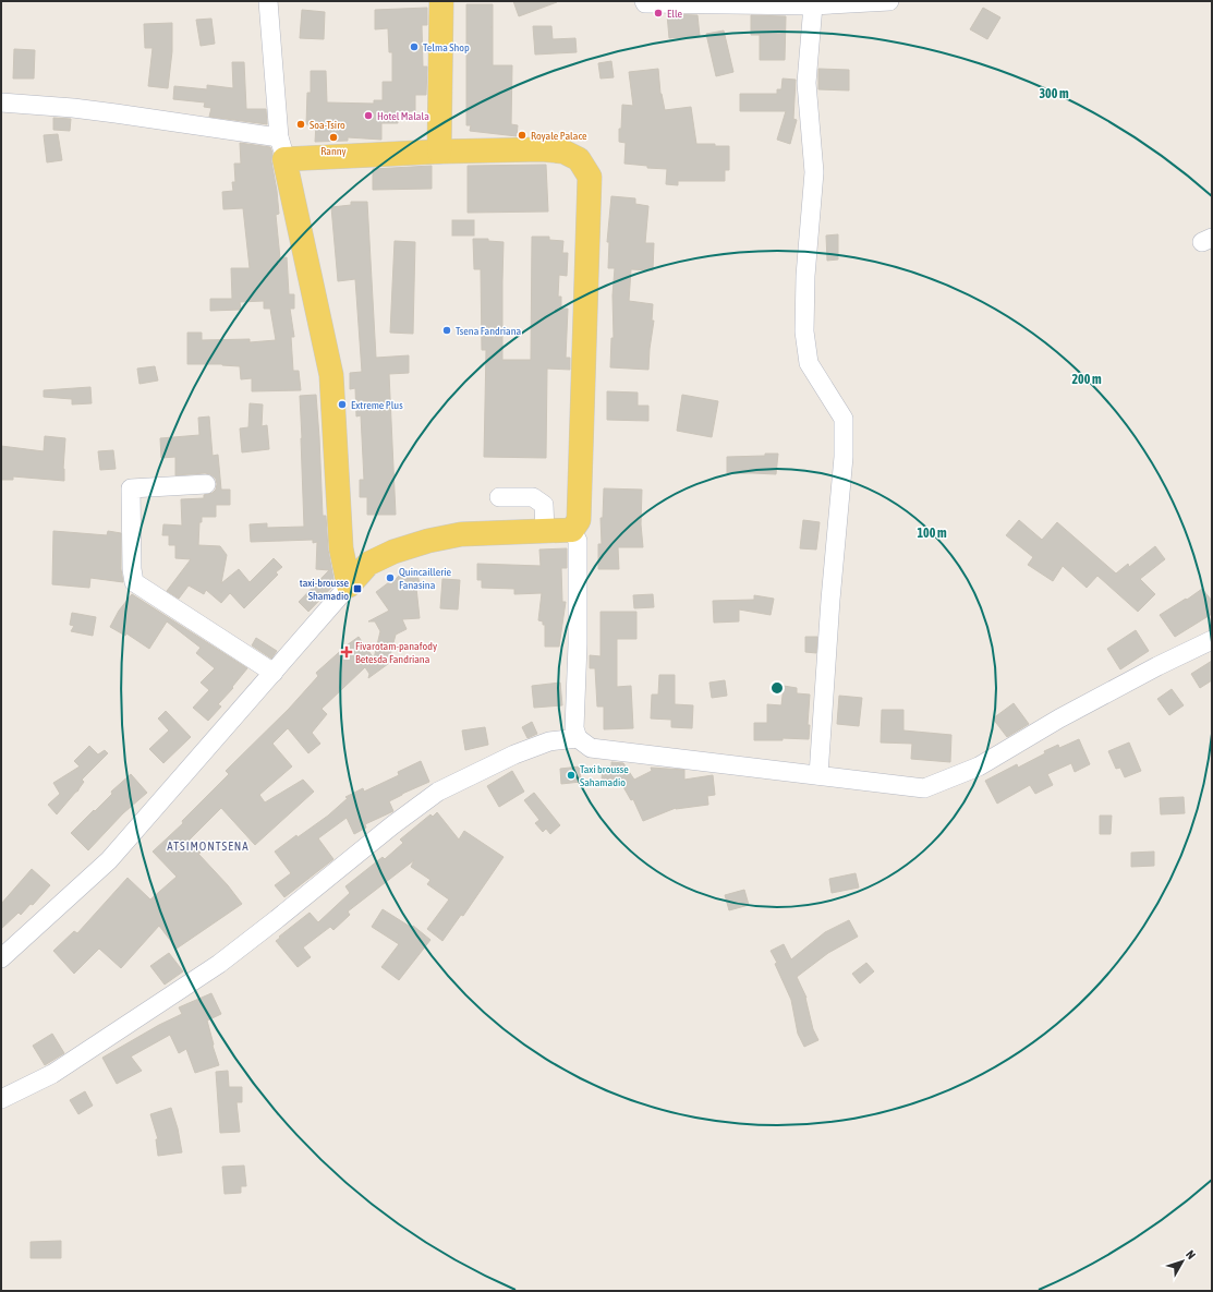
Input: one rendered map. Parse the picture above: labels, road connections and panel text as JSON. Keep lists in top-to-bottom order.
{
  "districts": ["ATSIMONTSENA"],
  "places": {
    "other": [
      "Elle",
      "Telma Shop",
      "Hotel Malala",
      "Soa-Tsiro",
      "Royale Palace",
      "Ranny",
      "Tsena Fandriana",
      "Extreme Plus",
      "Quincaillerie Fanasina",
      "Taxi brousse Sahamadio"
    ],
    "transit": ["taxi-brousse Shamadio"],
    "health": ["Fivarotam-panafody Betesda Fandriana"]
  },
  "north": "top right",
  "rings": ["300 m", "200 m", "100 m"]
}
